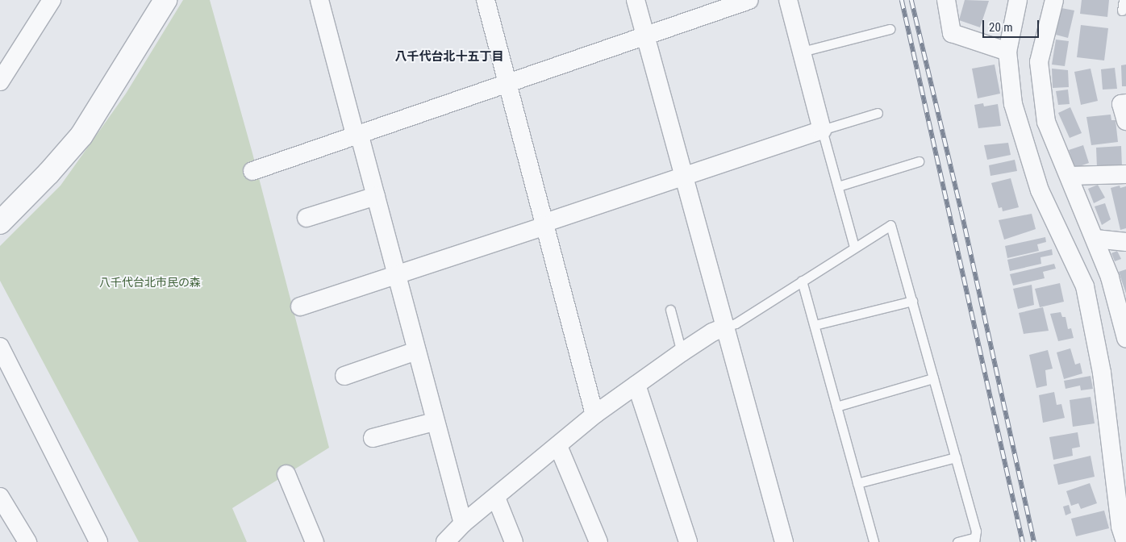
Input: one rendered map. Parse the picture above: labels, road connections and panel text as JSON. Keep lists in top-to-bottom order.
{
  "districts": ["八千代台北十五丁目"],
  "parks": ["八千代台北市民の森"],
  "scale_bar": "20 m"
}
